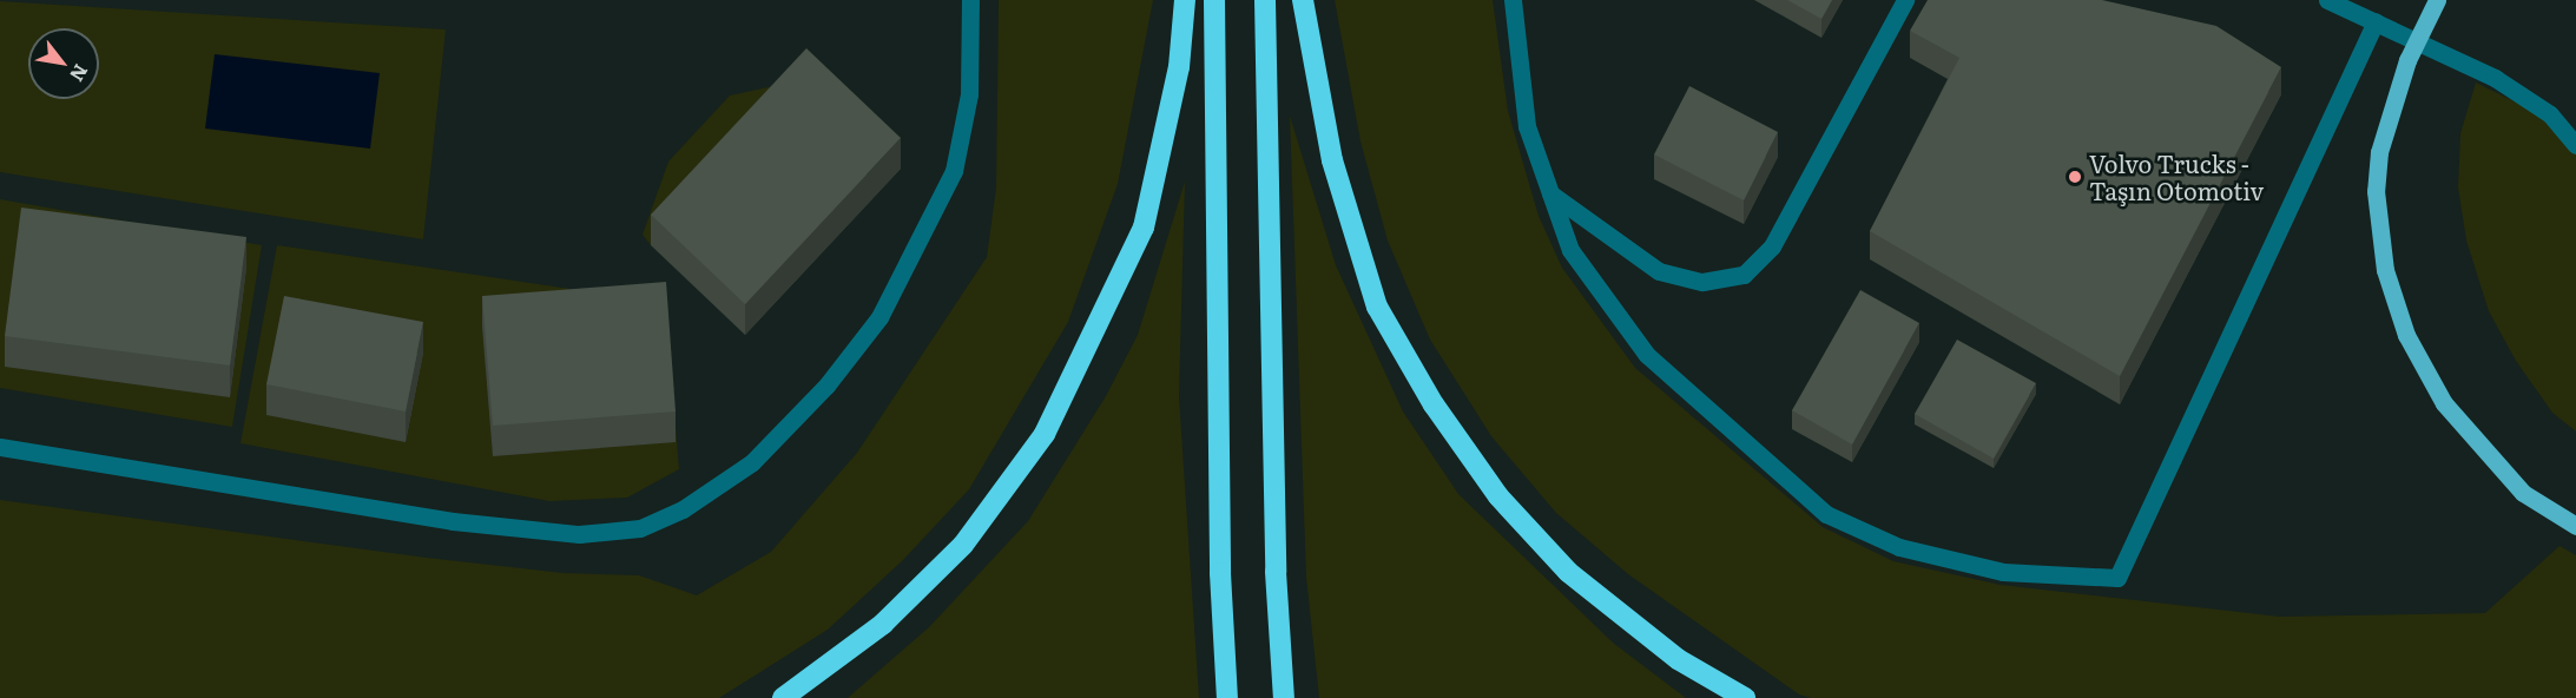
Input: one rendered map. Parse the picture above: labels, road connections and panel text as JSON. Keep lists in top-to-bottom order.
{
  "places": ["Volvo Trucks - Taşın Otomotiv"],
  "north": "bottom right"
}
